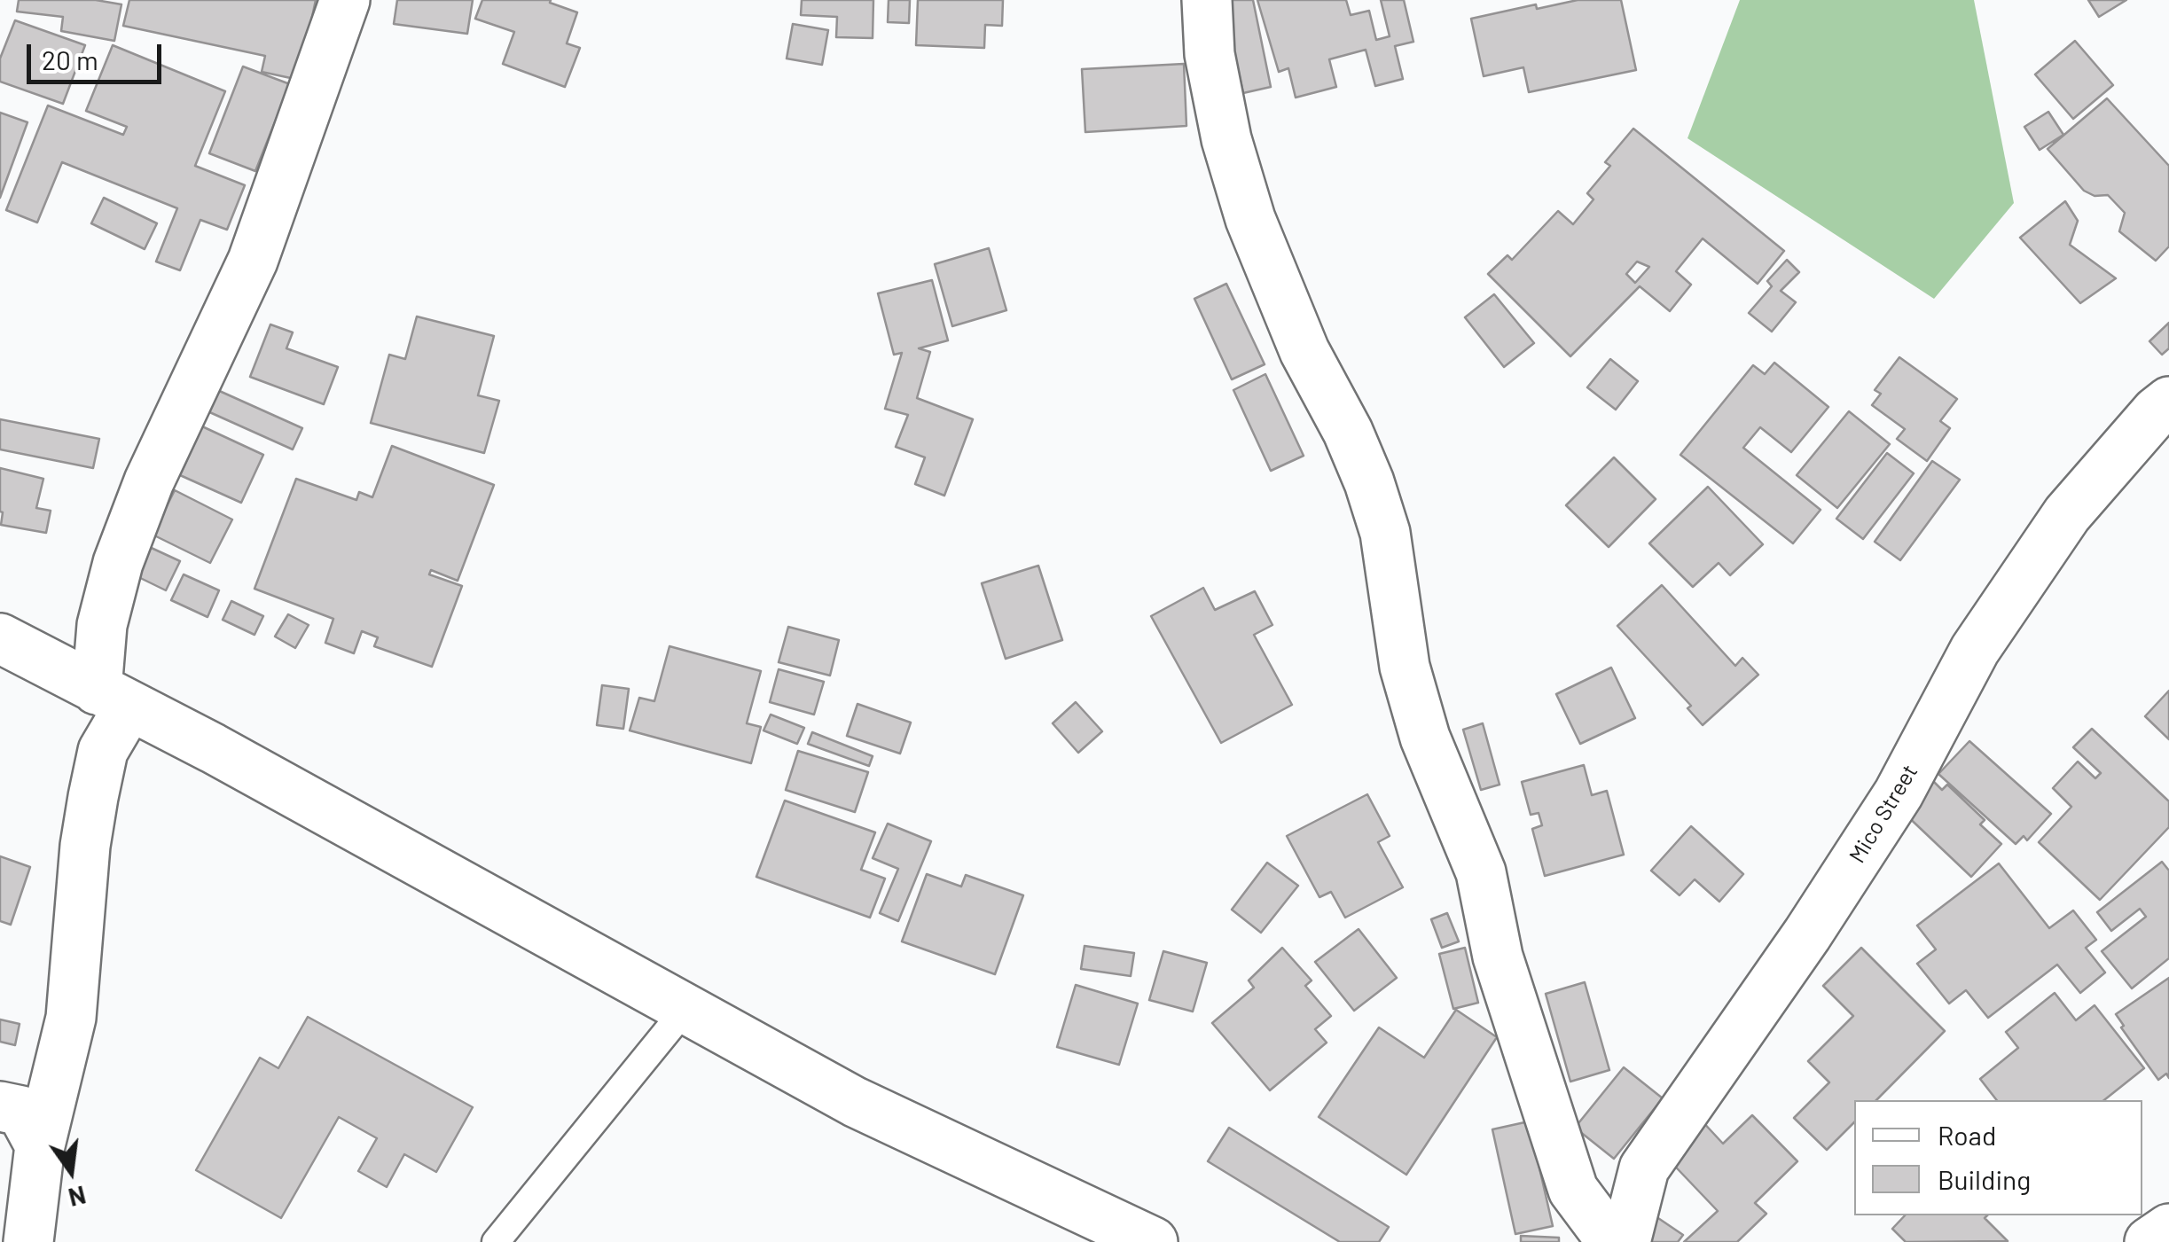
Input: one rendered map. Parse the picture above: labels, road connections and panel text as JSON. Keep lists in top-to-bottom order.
{
  "streets": {
    "street": ["Mico Street"]
  },
  "legend": ["Road", "Building"],
  "scale_bar": "20 m",
  "north": "bottom"
}
